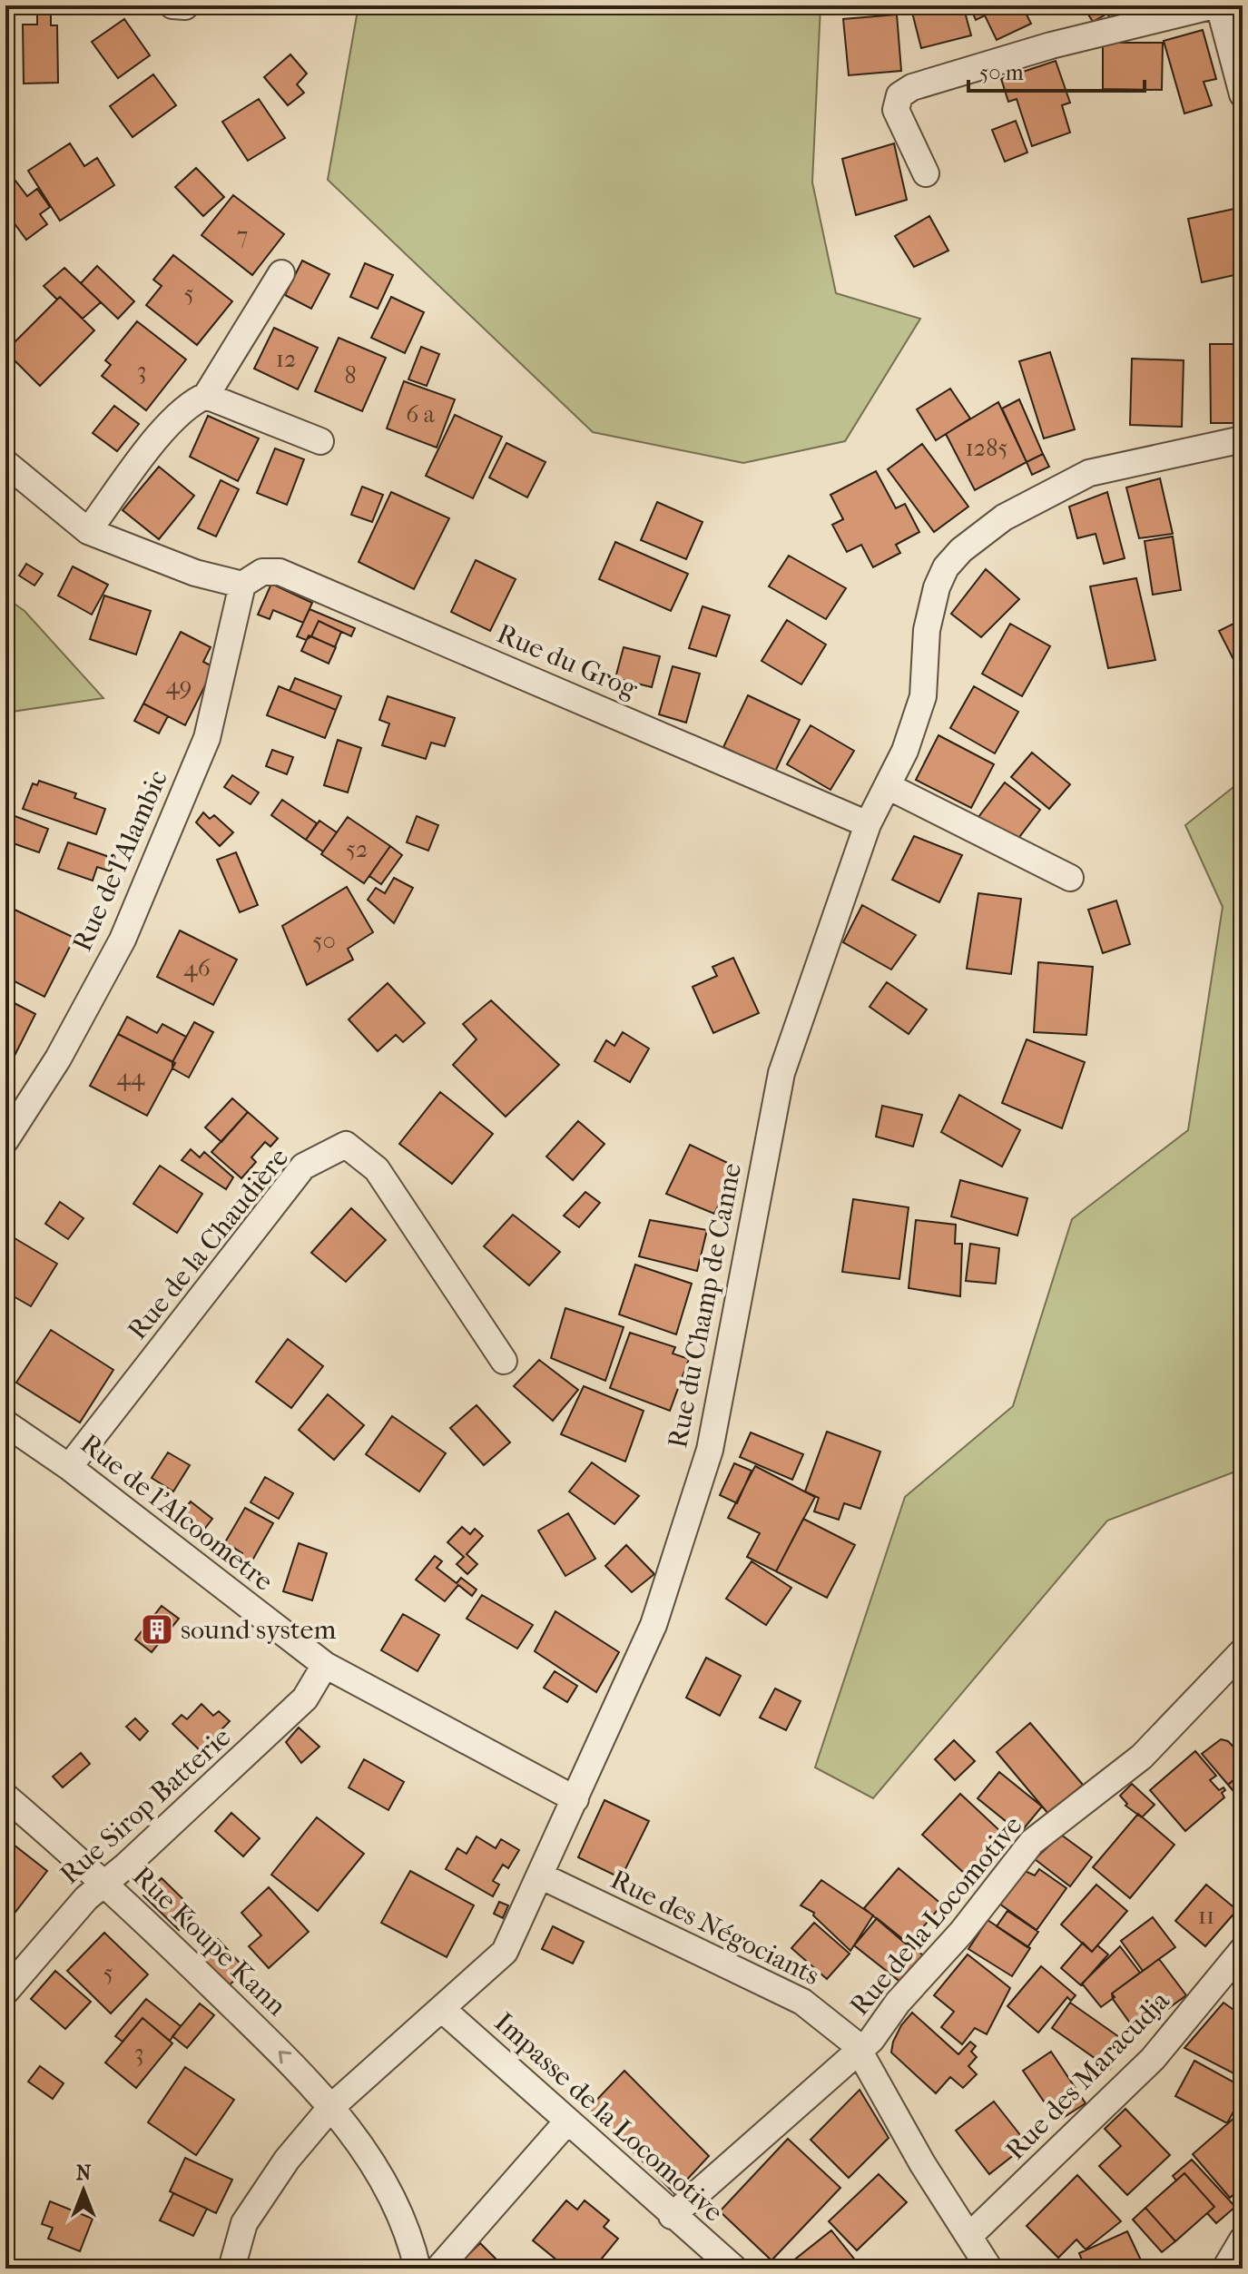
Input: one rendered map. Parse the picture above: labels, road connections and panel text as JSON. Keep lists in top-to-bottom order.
{
  "streets": {
    "street": [
      "Rue du Grog",
      "Rue de l'Alambic",
      "Rue de la Chaudière",
      "Rue du Champ de Canne",
      "Rue de l'Alcoometre",
      "Rue Sirop Batterie",
      "Rue de la Locomotive",
      "Rue des Négociants",
      "Rue Koupe Kann",
      "Rue des Maracudja",
      "Impasse de la Locomotive"
    ]
  },
  "crossings": [
    ["Rue du Grog", "Rue de l'Alambic"],
    ["Rue du Grog", "Rue du Champ de Canne"],
    ["Rue de la Chaudière", "Rue de l'Alcoometre"],
    ["Rue du Champ de Canne", "Rue de l'Alcoometre"],
    ["Rue du Champ de Canne", "Rue des Négociants"],
    ["Rue du Champ de Canne", "Rue Koupe Kann"],
    ["Rue du Champ de Canne", "Impasse de la Locomotive"],
    ["Rue de l'Alcoometre", "Rue Sirop Batterie"],
    ["Rue Sirop Batterie", "Rue Koupe Kann"],
    ["Rue de la Locomotive", "Rue des Négociants"],
    ["Rue de la Locomotive", "Impasse de la Locomotive"],
    ["Rue des Négociants", "Rue des Maracudja"]
  ],
  "one_way": ["Rue Koupe Kann"],
  "places": {
    "building": ["sound system"]
  },
  "house_numbers": [
    "7",
    "5",
    "12",
    "3",
    "8",
    "6 a",
    "1285",
    "49",
    "52",
    "50",
    "46",
    "44",
    "11",
    "5",
    "3"
  ],
  "scale_bar": "50 m",
  "north": "top"
}
